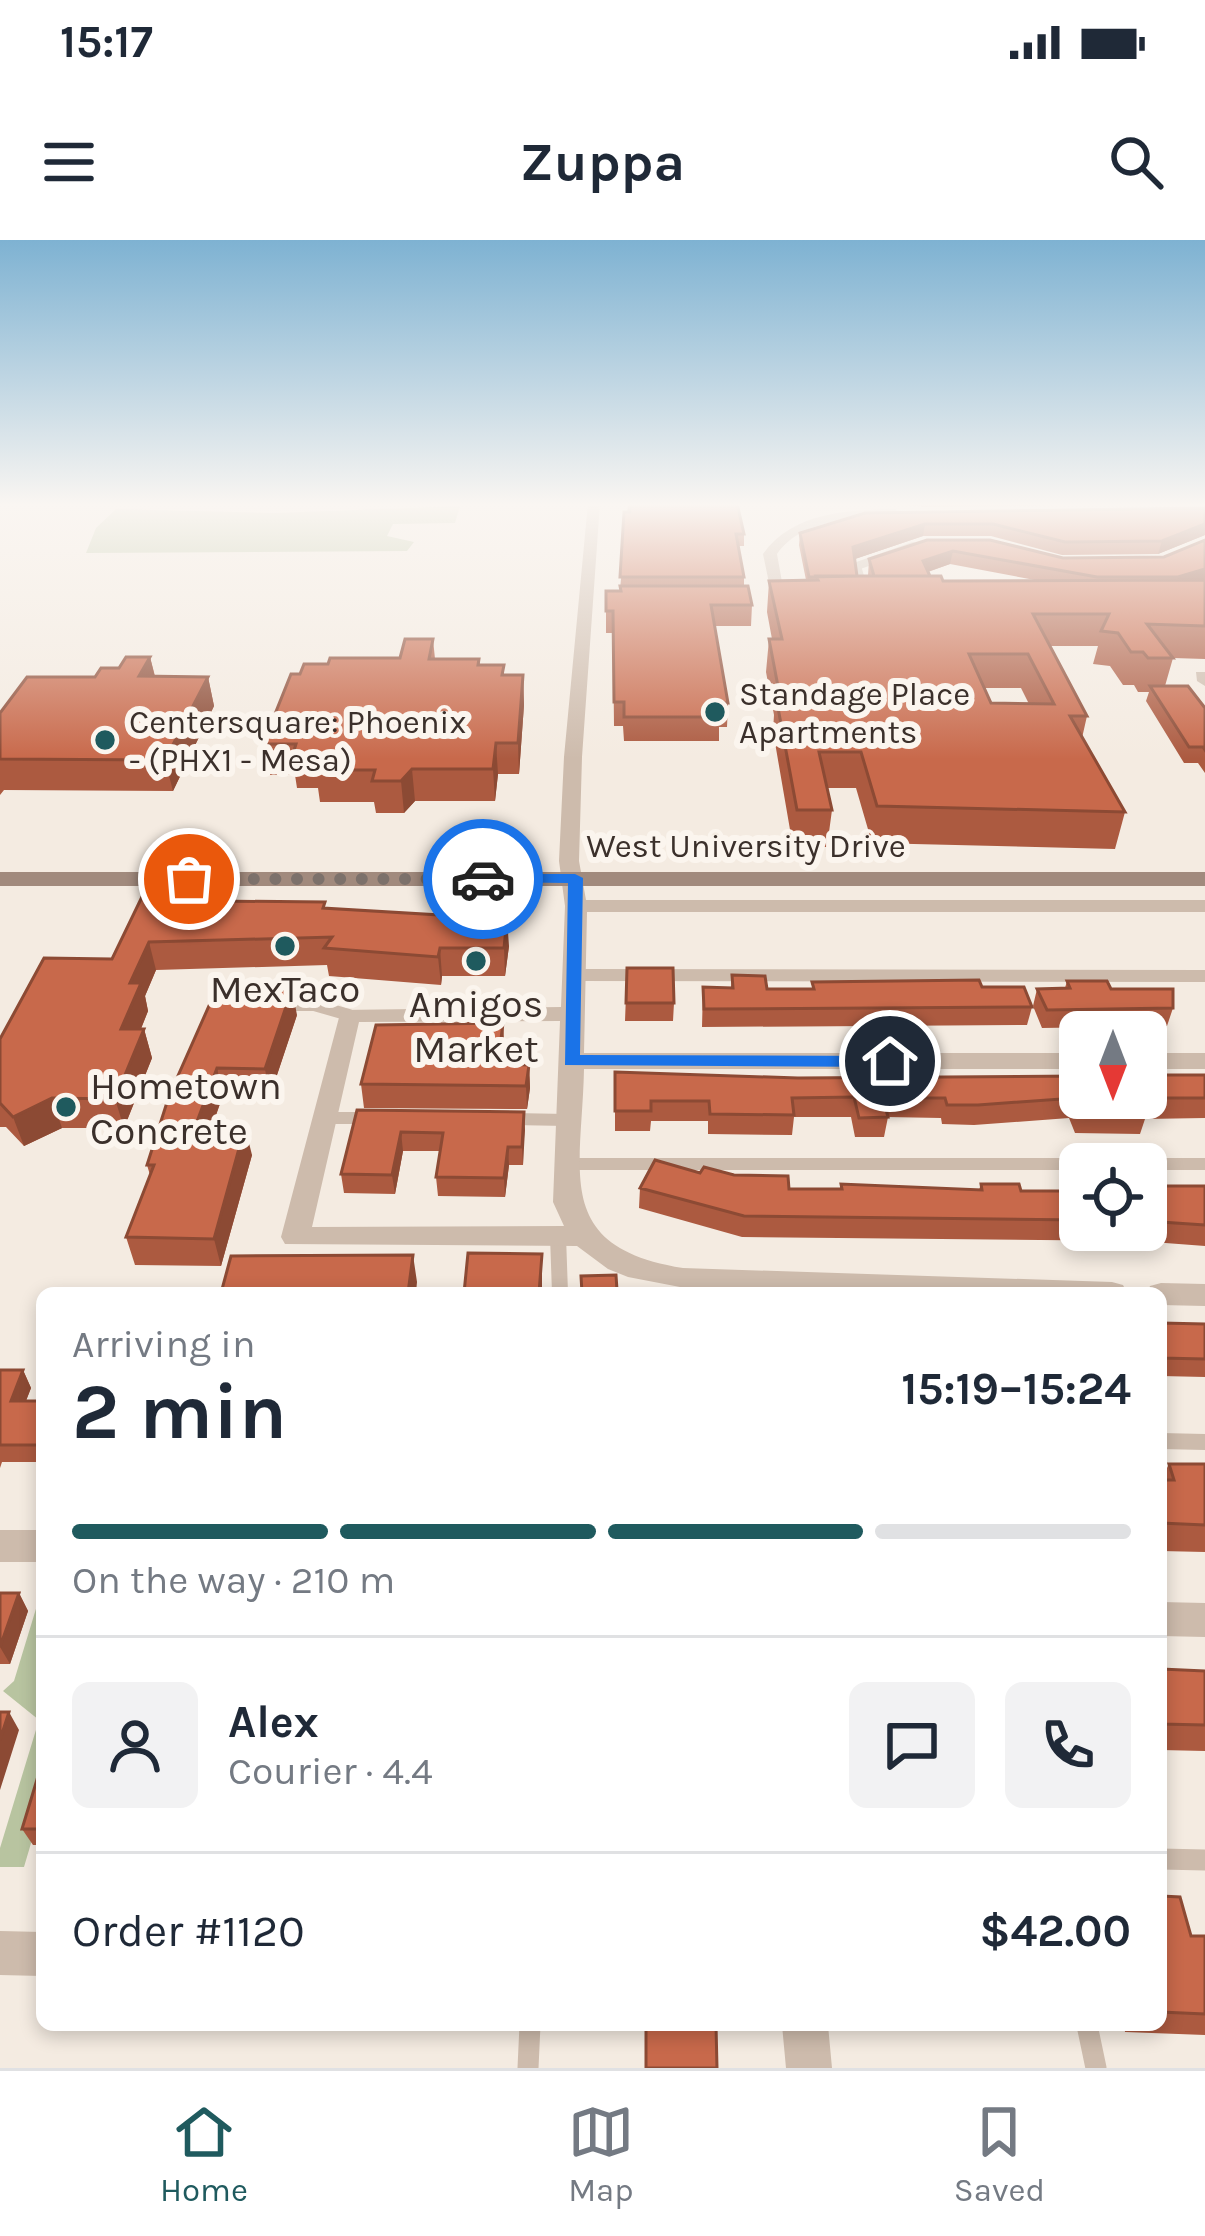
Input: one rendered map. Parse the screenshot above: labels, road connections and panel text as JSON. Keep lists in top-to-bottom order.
{
  "streets": {
    "main road": ["West University Drive"]
  },
  "places": [
    "Standage Place Apartments",
    "Centersquare: Phoenix - (PHX1 - Mesa)",
    "MexTaco",
    "Amigos Market",
    "Hometown Concrete"
  ],
  "north": "bottom",
  "page": {
    "status": "15:17",
    "header": "Zuppa",
    "heading": ["2 min", "Arriving in", "15:19–15:24"],
    "panel": [
      "Alex",
      "Courier · 4.4",
      "Order #1120",
      "$42.00"
    ],
    "bar": "On the way · 210 m",
    "tabs": ["Home", "Map", "Saved"]
  }
}
